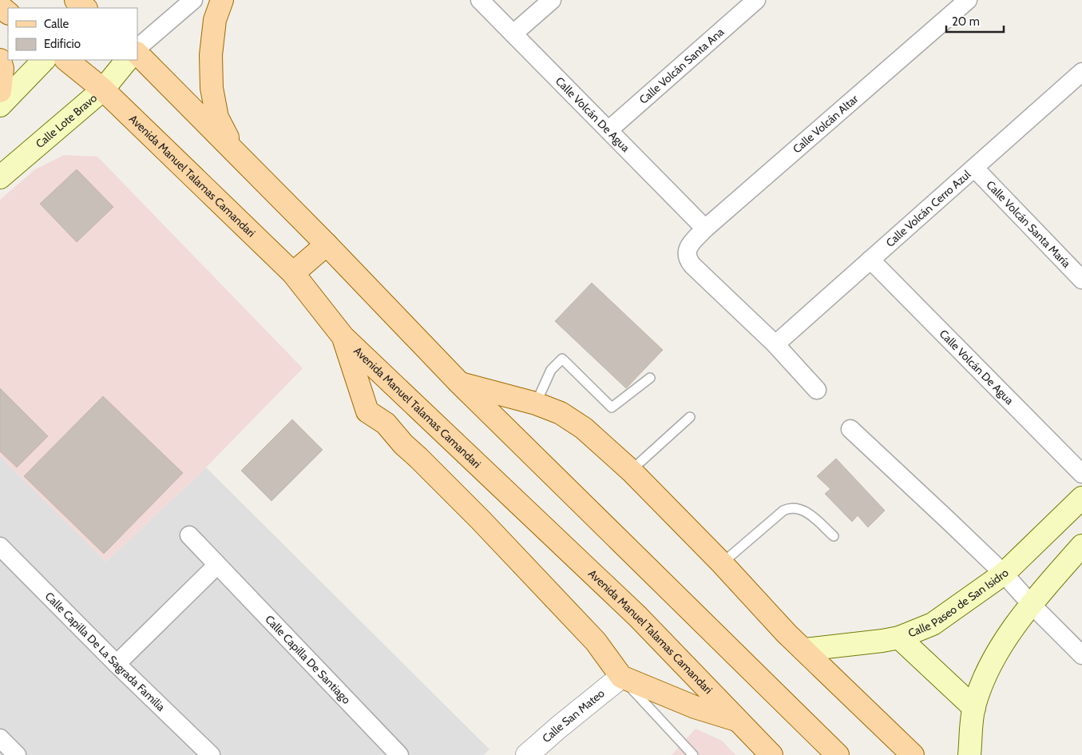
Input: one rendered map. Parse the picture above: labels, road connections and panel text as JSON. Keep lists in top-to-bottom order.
{
  "streets": {
    "main road": ["Calle Lote Bravo", "Avenida Manuel Talamas Camandari", "Calle Paseo de San Isidro"],
    "street": [
      "Calle Volcán Santa Ana",
      "Calle Volcán De Agua",
      "Calle Volcán Altar",
      "Calle Volcán Cerro Azul",
      "Calle Volcán Santa María",
      "Calle Capilla De La Sagrada Familia",
      "Calle Capilla De Santiago",
      "Calle San Mateo"
    ]
  },
  "crossings": [
    ["Calle Volcán Santa Ana", "Calle Volcán De Agua"],
    ["Calle Volcán De Agua", "Calle Volcán Altar"],
    ["Calle Volcán De Agua", "Calle Volcán Cerro Azul"],
    ["Calle Lote Bravo", "Avenida Manuel Talamas Camandari"],
    ["Calle Volcán Altar", "Calle Volcán Cerro Azul"],
    ["Calle Volcán Cerro Azul", "Calle Volcán Santa María"]
  ],
  "legend": ["Calle", "Edificio"],
  "scale_bar": "20 m"
}
